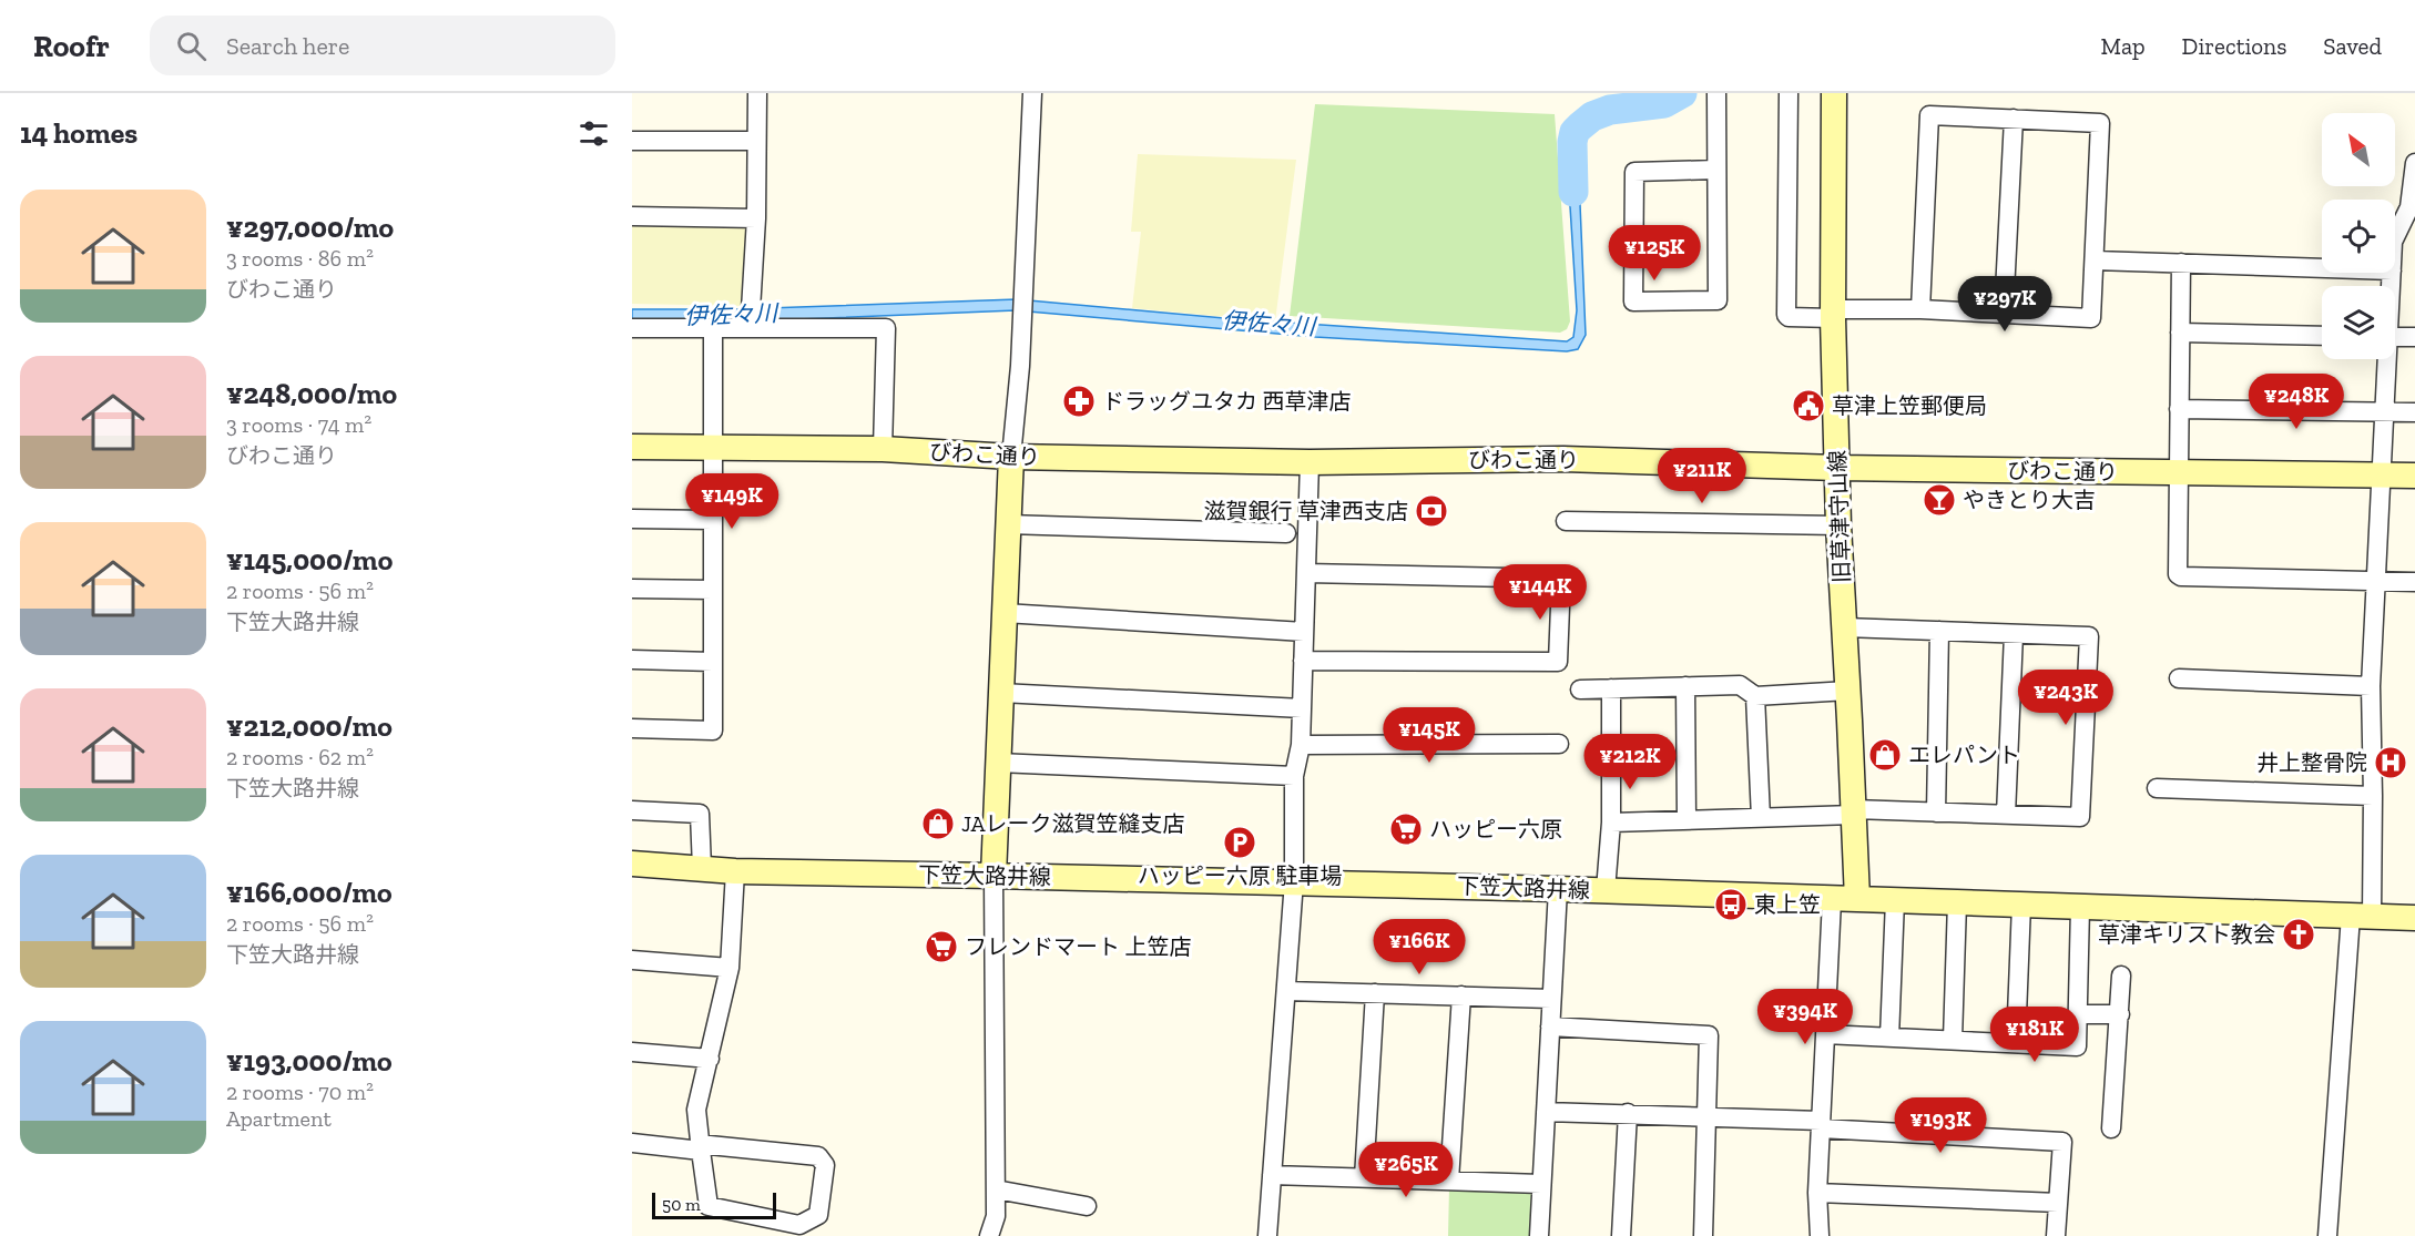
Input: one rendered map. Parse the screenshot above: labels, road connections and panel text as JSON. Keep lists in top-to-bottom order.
{
  "streets": {
    "street": ["びわこ通り", "旧草津守山線", "下笠大路井線"]
  },
  "crossings": [
    ["びわこ通り", "旧草津守山線"],
    ["旧草津守山線", "下笠大路井線"]
  ],
  "water": ["伊佐々川"],
  "places": {
    "pharmacy": ["ドラッグユタカ 西草津店"],
    "public building": ["草津上笠郵便局"],
    "bar": ["やきとり大吉"],
    "bank": ["滋賀銀行 草津西支店"],
    "shop": ["エレパント", "JAレーク滋賀笠縫支店"],
    "hospital": ["井上整骨院"],
    "supermarket": ["ハッピー六原", "フレンドマート 上笠店"],
    "parking": ["ハッピー六原 駐車場"],
    "bus stop": ["東上笠"],
    "church": ["草津キリスト教会"]
  },
  "scale_bar": "50 m",
  "north": "top left",
  "page": {
    "header": "Roofr",
    "search": "Search here",
    "nav": ["Map", "Directions", "Saved"],
    "heading": "14 homes",
    "list": [
      {
        "name": "¥297,000/mo",
        "note": "3 rooms · 86 m² · びわこ通り"
      },
      {
        "name": "¥248,000/mo",
        "note": "3 rooms · 74 m² · びわこ通り"
      },
      {
        "name": "¥145,000/mo",
        "note": "2 rooms · 56 m² · 下笠大路井線"
      },
      {
        "name": "¥212,000/mo",
        "note": "2 rooms · 62 m² · 下笠大路井線"
      },
      {
        "name": "¥166,000/mo",
        "note": "2 rooms · 56 m² · 下笠大路井線"
      },
      {
        "name": "¥193,000/mo",
        "note": "2 rooms · 70 m² · Apartment"
      }
    ],
    "price": [
      "¥125K",
      "¥297K",
      "¥248K",
      "¥211K",
      "¥149K",
      "¥144K",
      "¥243K",
      "¥145K",
      "¥212K",
      "¥166K",
      "¥394K",
      "¥181K",
      "¥193K",
      "¥265K"
    ],
    "scale": "50 m"
  }
}
